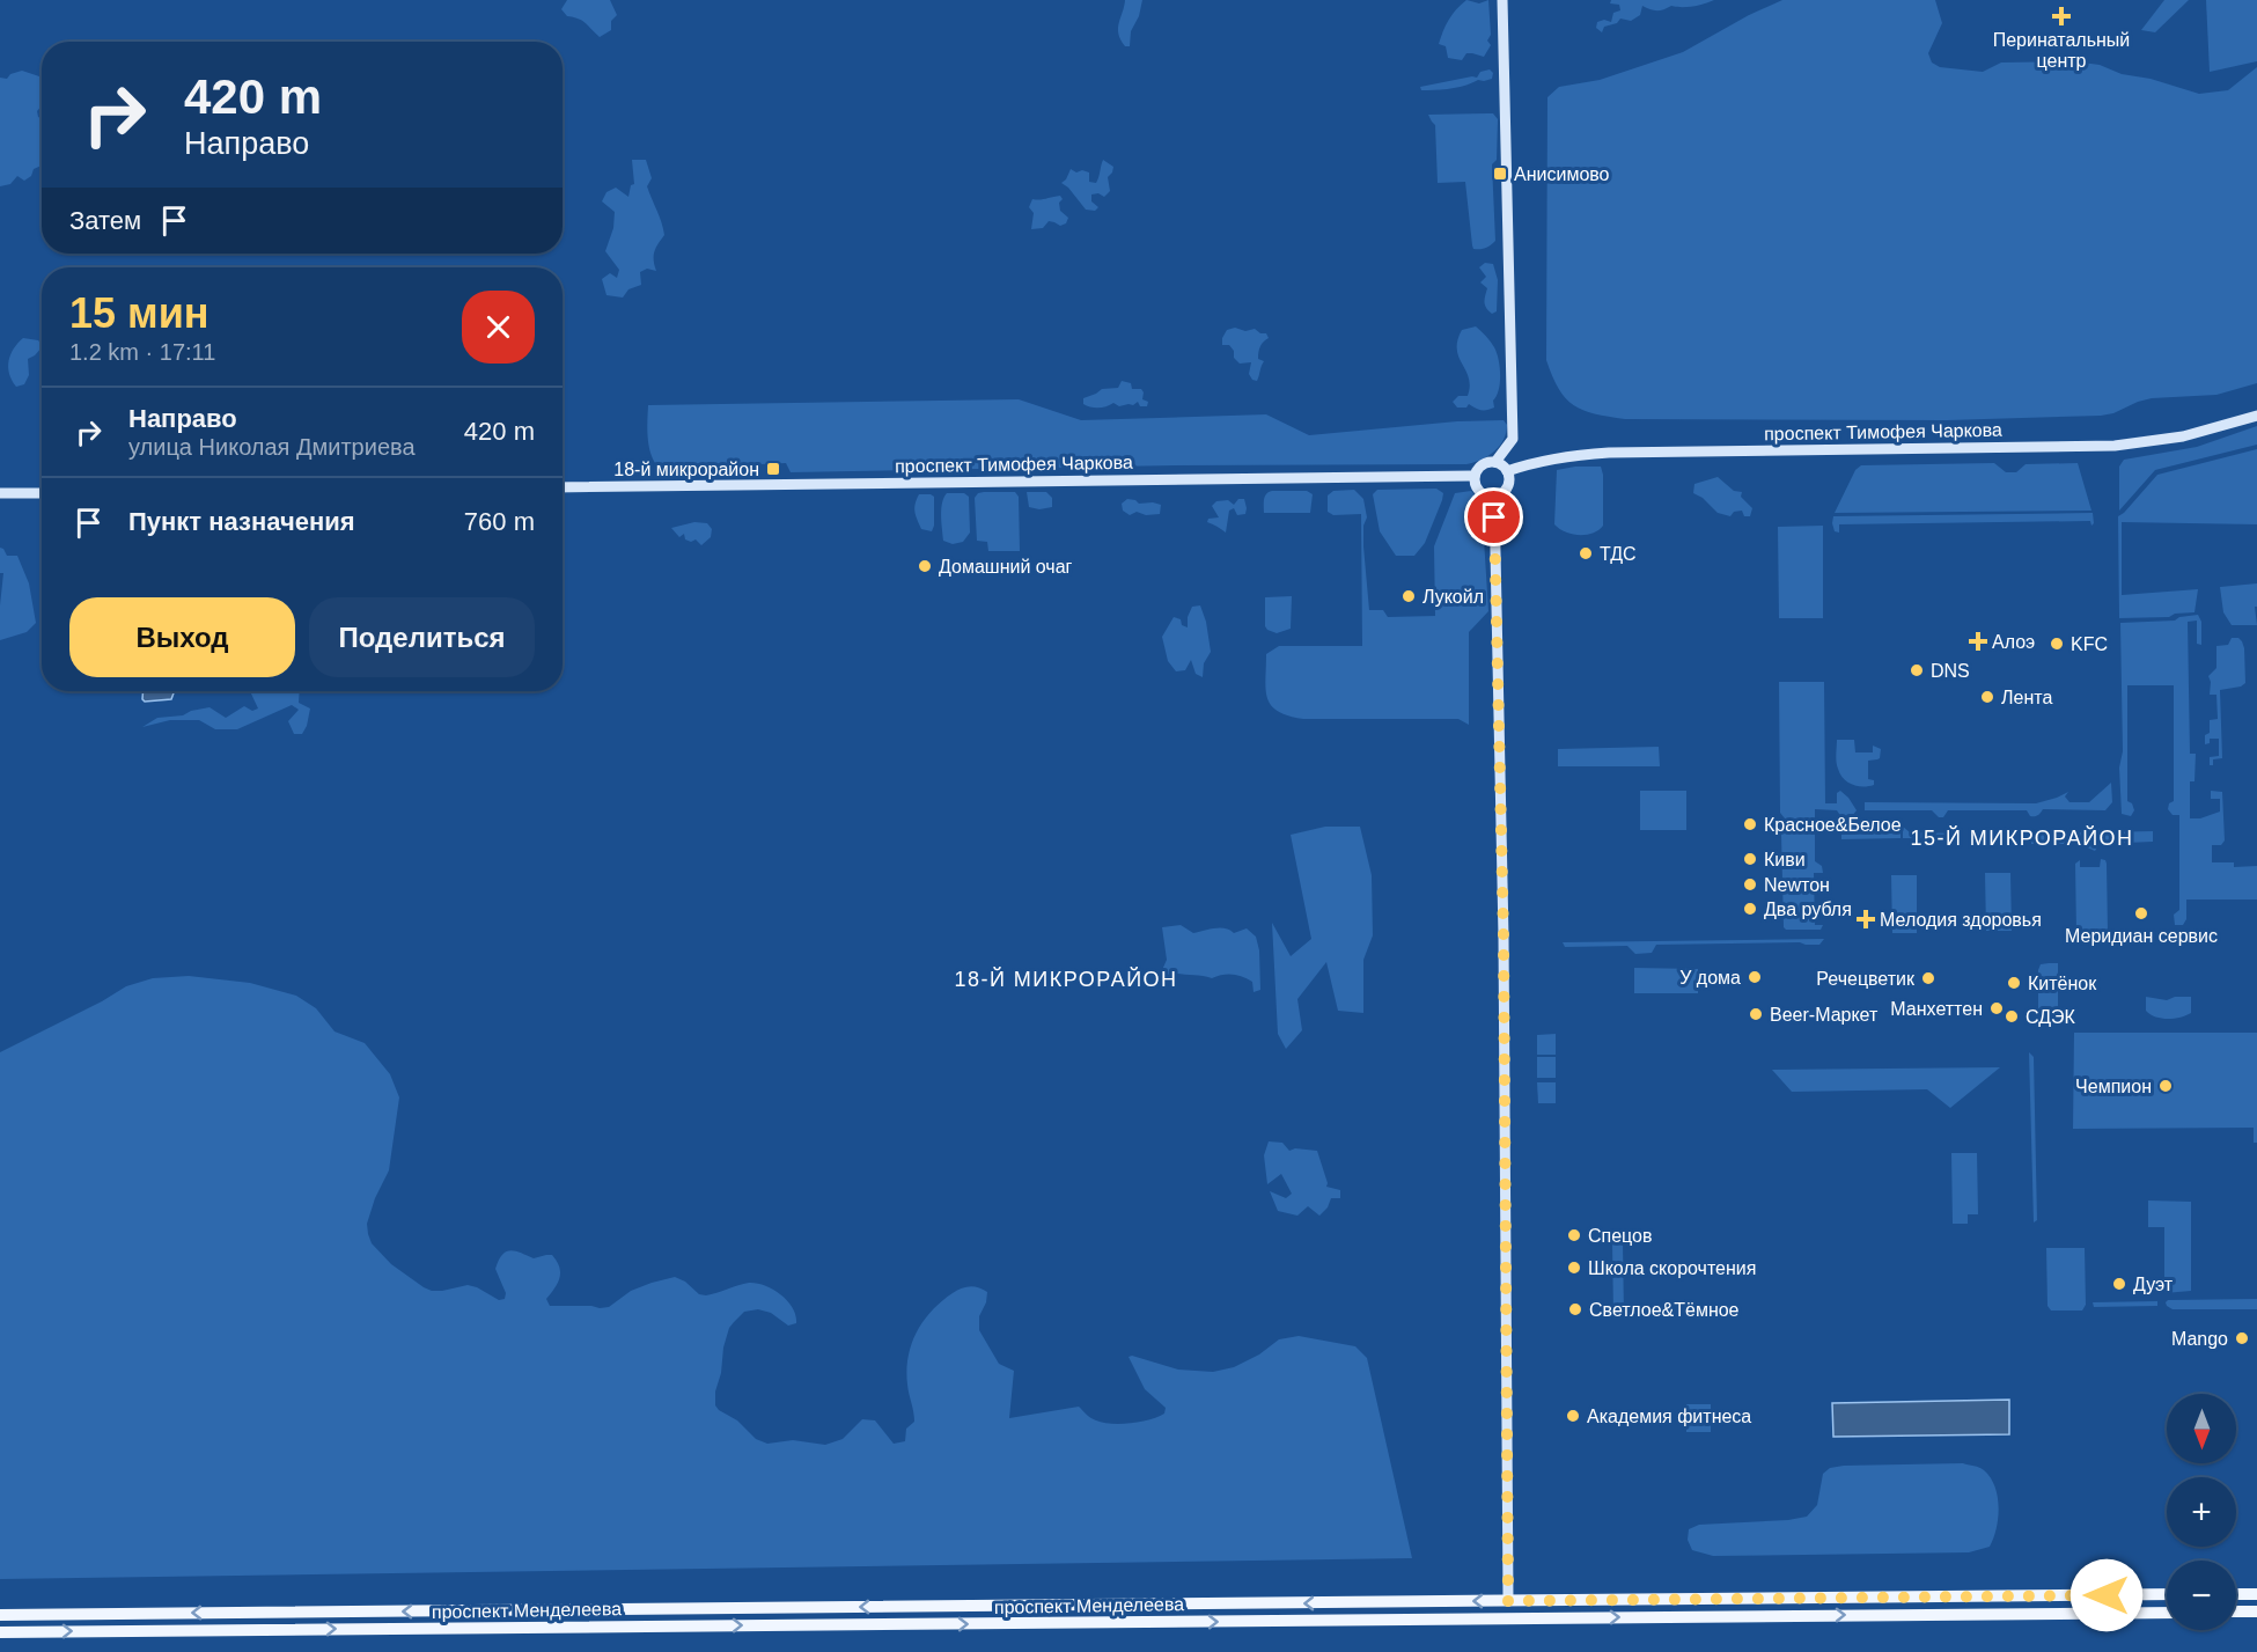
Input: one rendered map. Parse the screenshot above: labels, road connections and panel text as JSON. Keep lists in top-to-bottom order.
{
  "streets": {
    "main road": ["проспект Тимофея Чаркова", "проспект Менделеева"]
  },
  "districts": ["15-Й МИКРОРАЙОН", "18-Й МИКРОРАЙОН"],
  "places": {
    "health": ["Перинатальный центр", "Алоэ", "Мелодия здоровья"],
    "transit": ["Анисимово", "18-й микрорайон"],
    "other": [
      "ТДС",
      "Домашний очаг",
      "Лукойл",
      "KFC",
      "DNS",
      "Лента",
      "Красное&Белое",
      "Киви",
      "Newтон",
      "Два рубля",
      "Меридиан сервис",
      "У дома",
      "Речецветик",
      "Китёнок",
      "Манхеттен",
      "Beer-Маркет",
      "СДЭК",
      "Чемпион",
      "Спецов",
      "Школа скорочтения",
      "Дуэт",
      "Светлое&Тёмное",
      "Mango",
      "Академия фитнеса"
    ]
  },
  "north": "bottom",
  "page": {
    "turn": ["420 m", "Направо"],
    "then": "Затем",
    "heading": ["15 мин", "1.2 km · 17:11"],
    "list": [
      {
        "name": "Направо",
        "note": "улица Николая Дмитриева",
        "value": "420 m"
      },
      {
        "name": "Пункт назначения",
        "value": "760 m"
      }
    ],
    "buttons": ["Выход", "Поделиться"],
    "map_buttons": ["+", "−"]
  }
}
